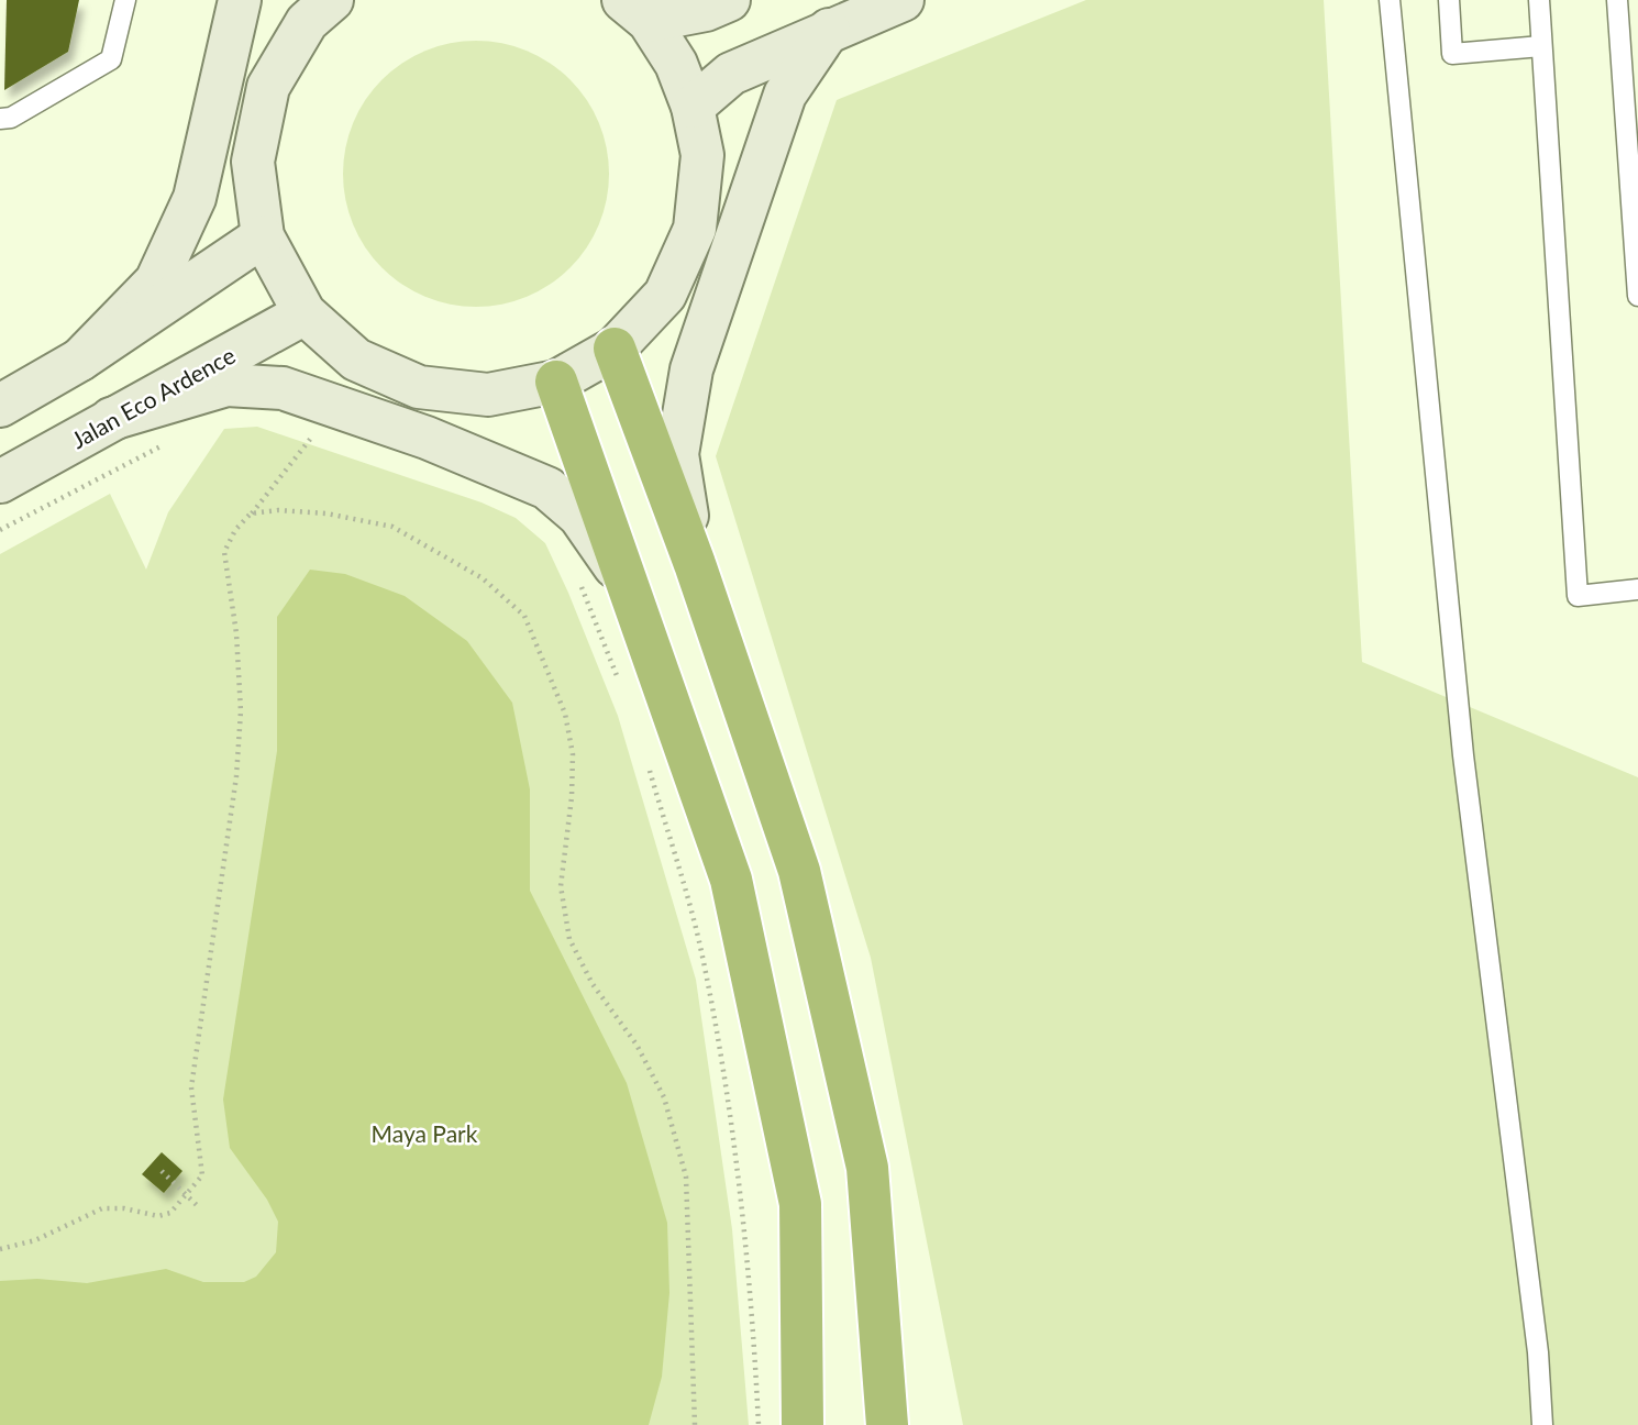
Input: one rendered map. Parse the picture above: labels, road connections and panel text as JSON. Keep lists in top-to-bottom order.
{
  "streets": {
    "street": ["Jalan Eco Ardence"]
  },
  "parks": ["Maya Park"]
}
